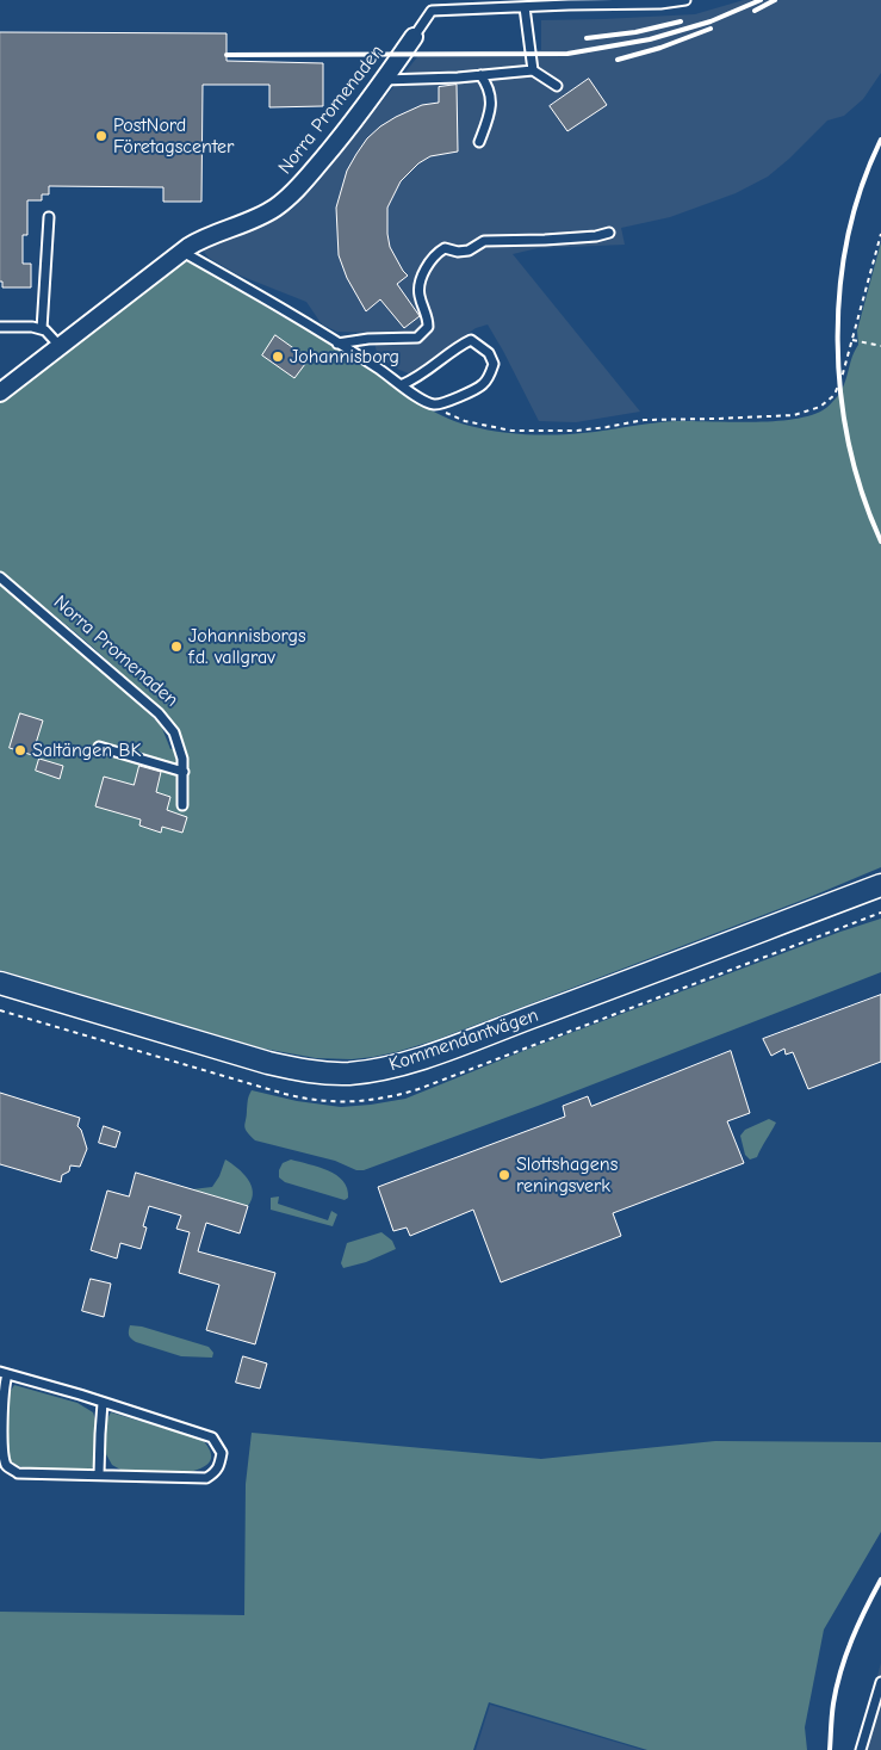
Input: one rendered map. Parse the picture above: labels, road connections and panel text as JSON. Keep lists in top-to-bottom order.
{
  "streets": {
    "street": ["Norra Promenaden", "Kommendantvägen"]
  },
  "places": [
    "PostNord Företagscenter",
    "Johannisborg",
    "Johannisborgs f.d. vallgrav",
    "Saltängen BK",
    "Slottshagens reningsverk"
  ]
}
